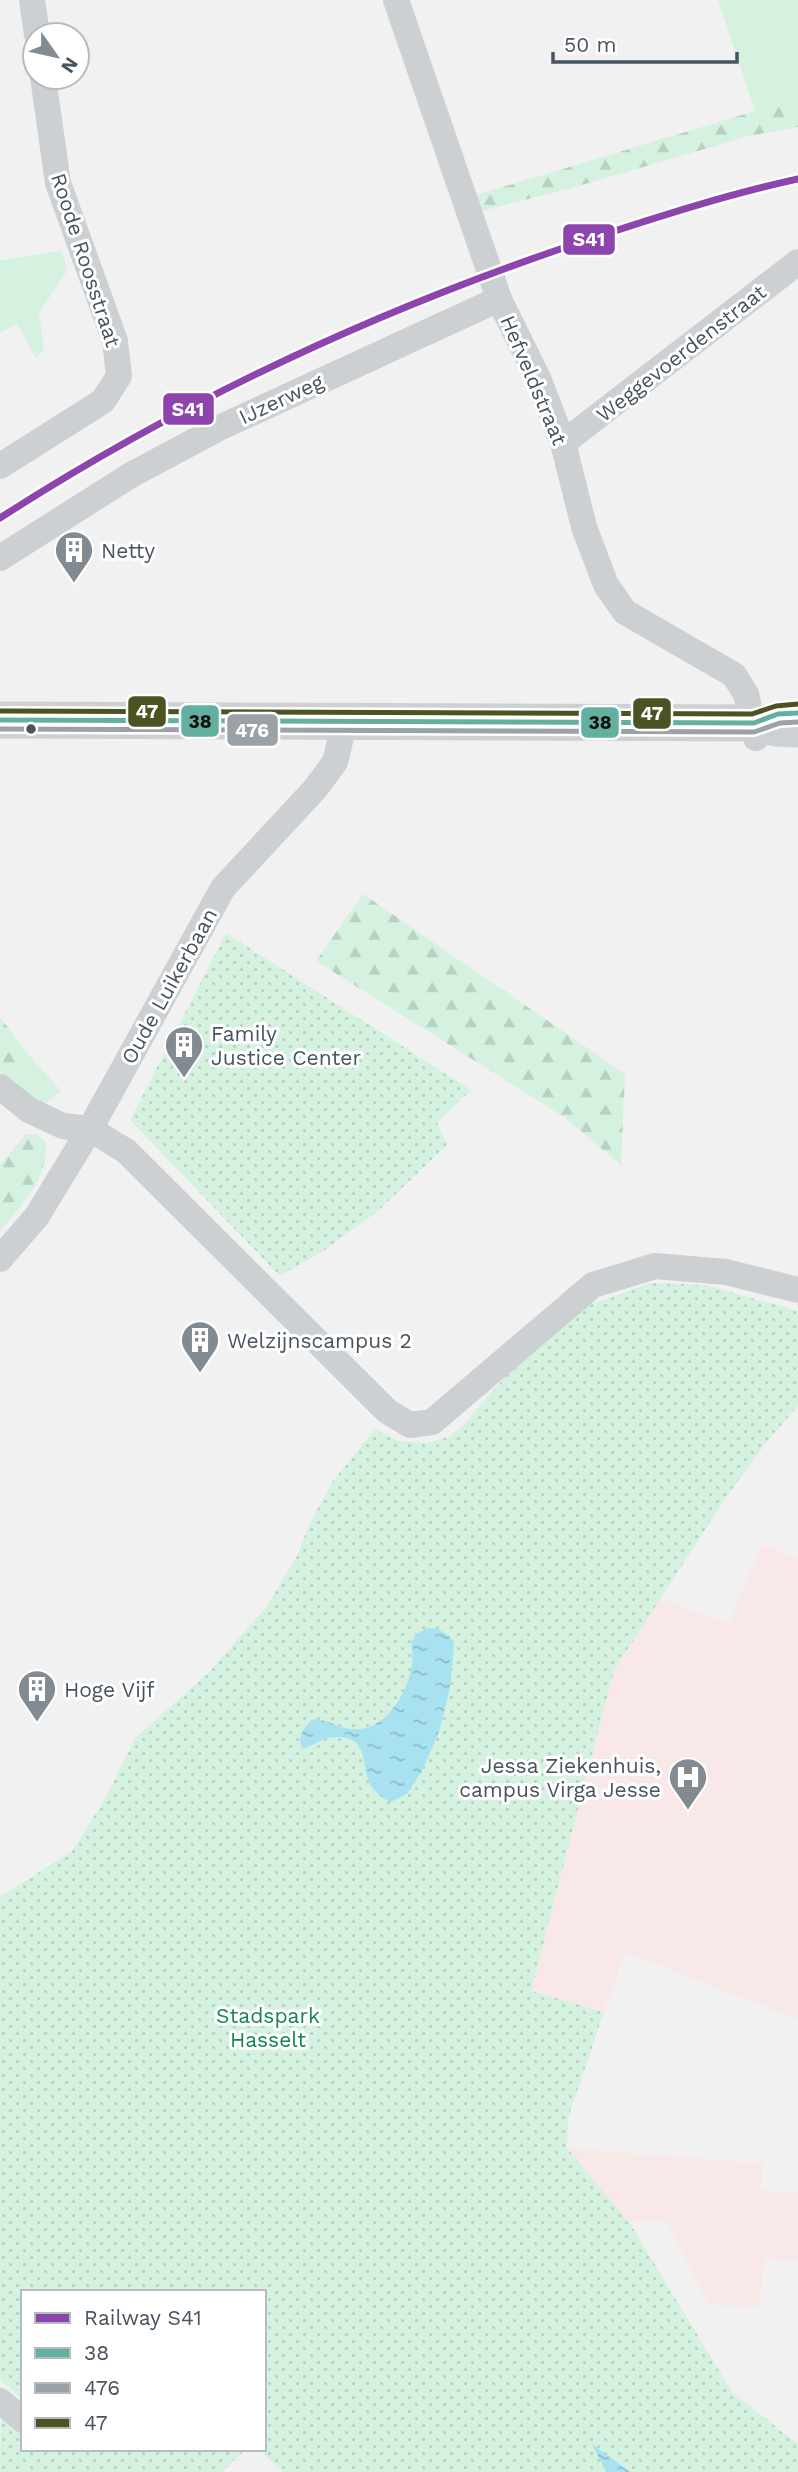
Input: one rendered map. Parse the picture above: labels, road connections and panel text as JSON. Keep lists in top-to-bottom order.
{
  "streets": {
    "street": [
      "Roode Roosstraat",
      "Weggevoerdenstraat",
      "Hefveldstraat",
      "IJzerweg",
      "Oude Luikerbaan"
    ]
  },
  "crossings": [
    ["Weggevoerdenstraat", "Hefveldstraat"],
    ["Hefveldstraat", "IJzerweg"]
  ],
  "parks": ["Stadspark Hasselt"],
  "places": {
    "building": [
      "Netty",
      "Family Justice Center",
      "Welzijnscampus 2",
      "Hoge Vijf"
    ],
    "hospital": ["Jessa Ziekenhuis, campus Virga Jesse"]
  },
  "lines": [
    "rail line S41",
    "transit line 47",
    "transit line 38",
    "transit line 476"
  ],
  "legend": [
    "Railway S41",
    "38",
    "476",
    "47"
  ],
  "scale_bar": "50 m",
  "north": "bottom right"
}
